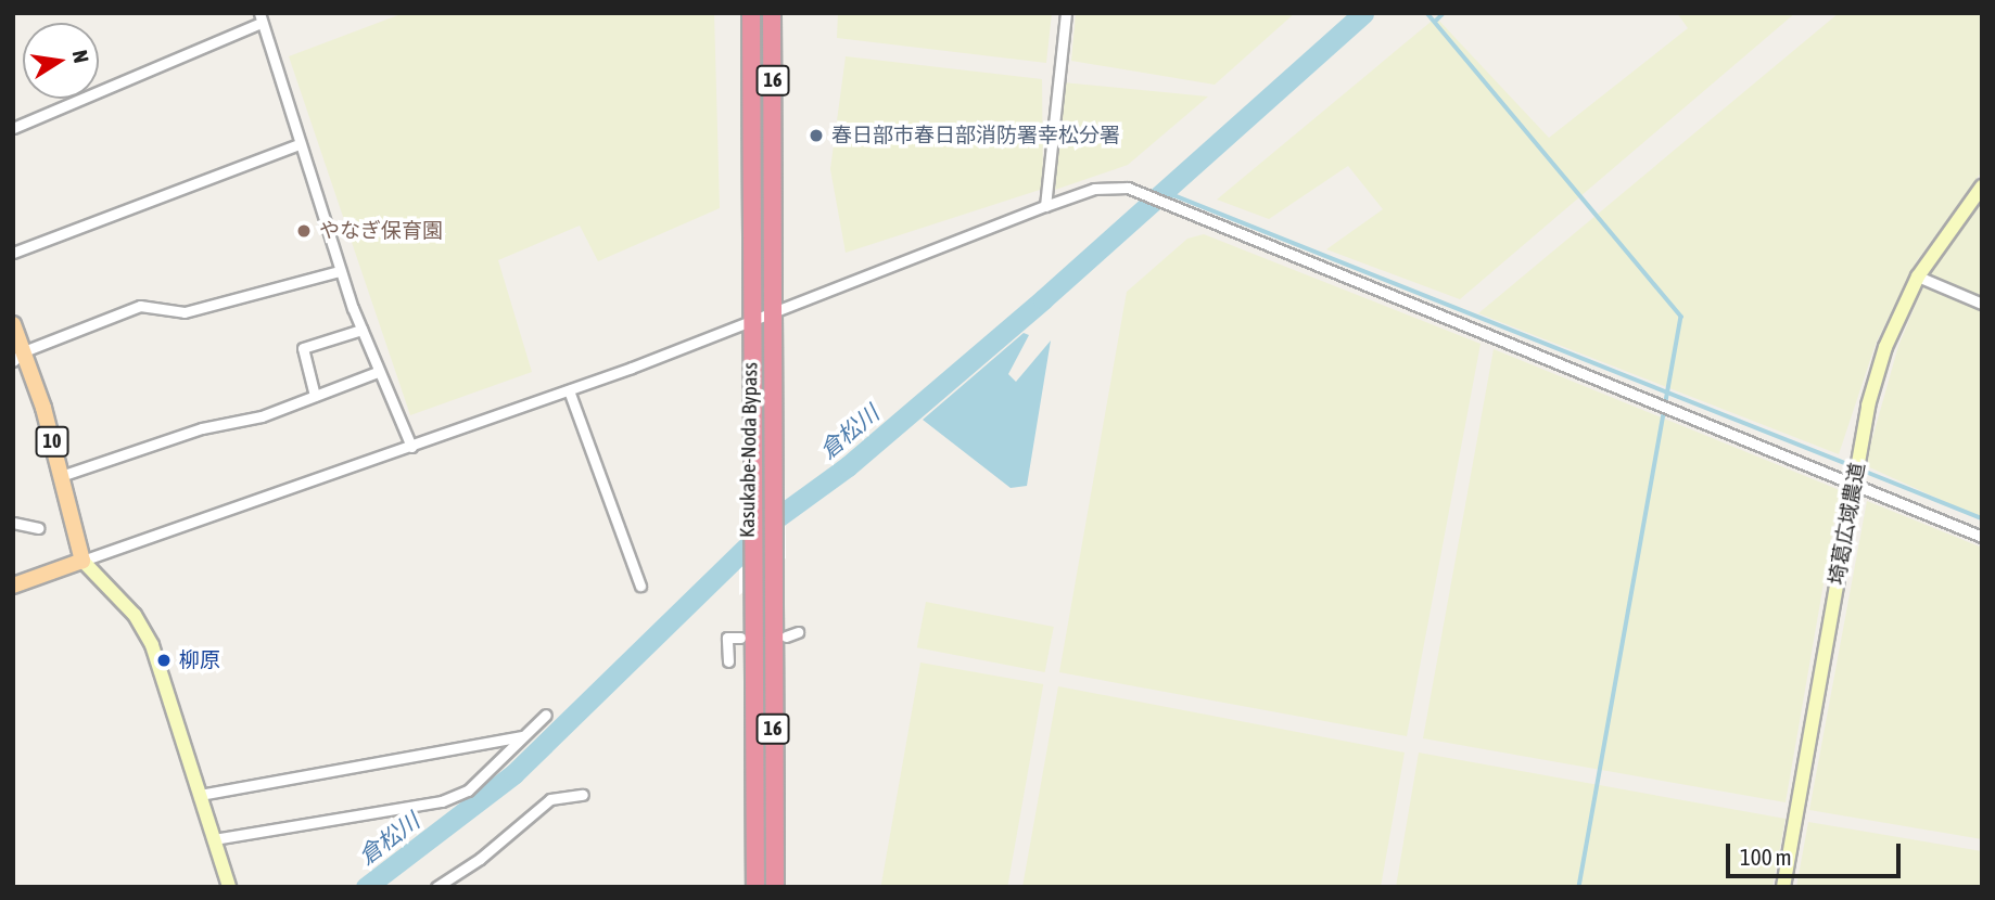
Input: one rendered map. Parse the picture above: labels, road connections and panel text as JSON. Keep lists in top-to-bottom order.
{
  "streets": {
    "highway": ["16", "Kasukabe-Noda Bypass"],
    "main road": ["10"],
    "street": ["埼葛広域農道"]
  },
  "water": ["倉松川"],
  "places": ["春日部市春日部消防署幸松分署", "やなぎ保育園", "柳原"],
  "scale_bar": "100 m",
  "north": "right"
}
